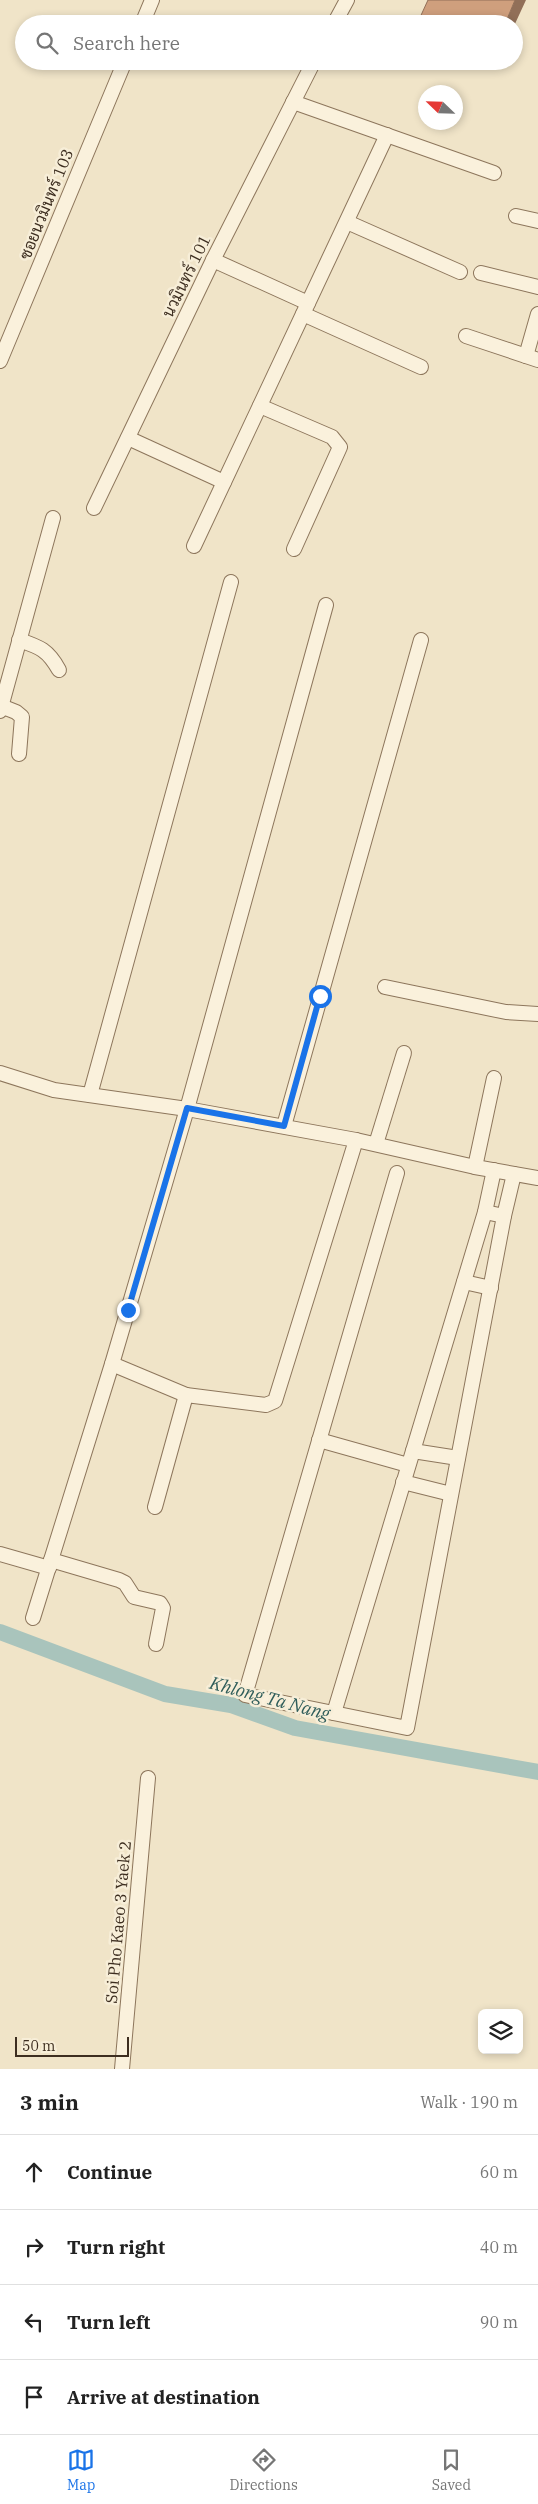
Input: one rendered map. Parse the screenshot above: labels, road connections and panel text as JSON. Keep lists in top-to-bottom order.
{
  "streets": {
    "street": ["ซอยนวมินทร์ 103", "นวมินทร์ 101", "Soi Pho Kaeo 3 Yaek 2"]
  },
  "water": ["Khlong Ta Nang"],
  "scale_bar": "50 m",
  "north": "top left",
  "page": {
    "search": "Search here",
    "scale": "50 m",
    "heading": ["3 min", "Walk · 190 m"],
    "list": [
      ["Continue", "60 m"],
      ["Turn right", "40 m"],
      ["Turn left", "90 m"],
      "Arrive at destination"
    ],
    "nav": ["Map", "Directions", "Saved"]
  }
}
